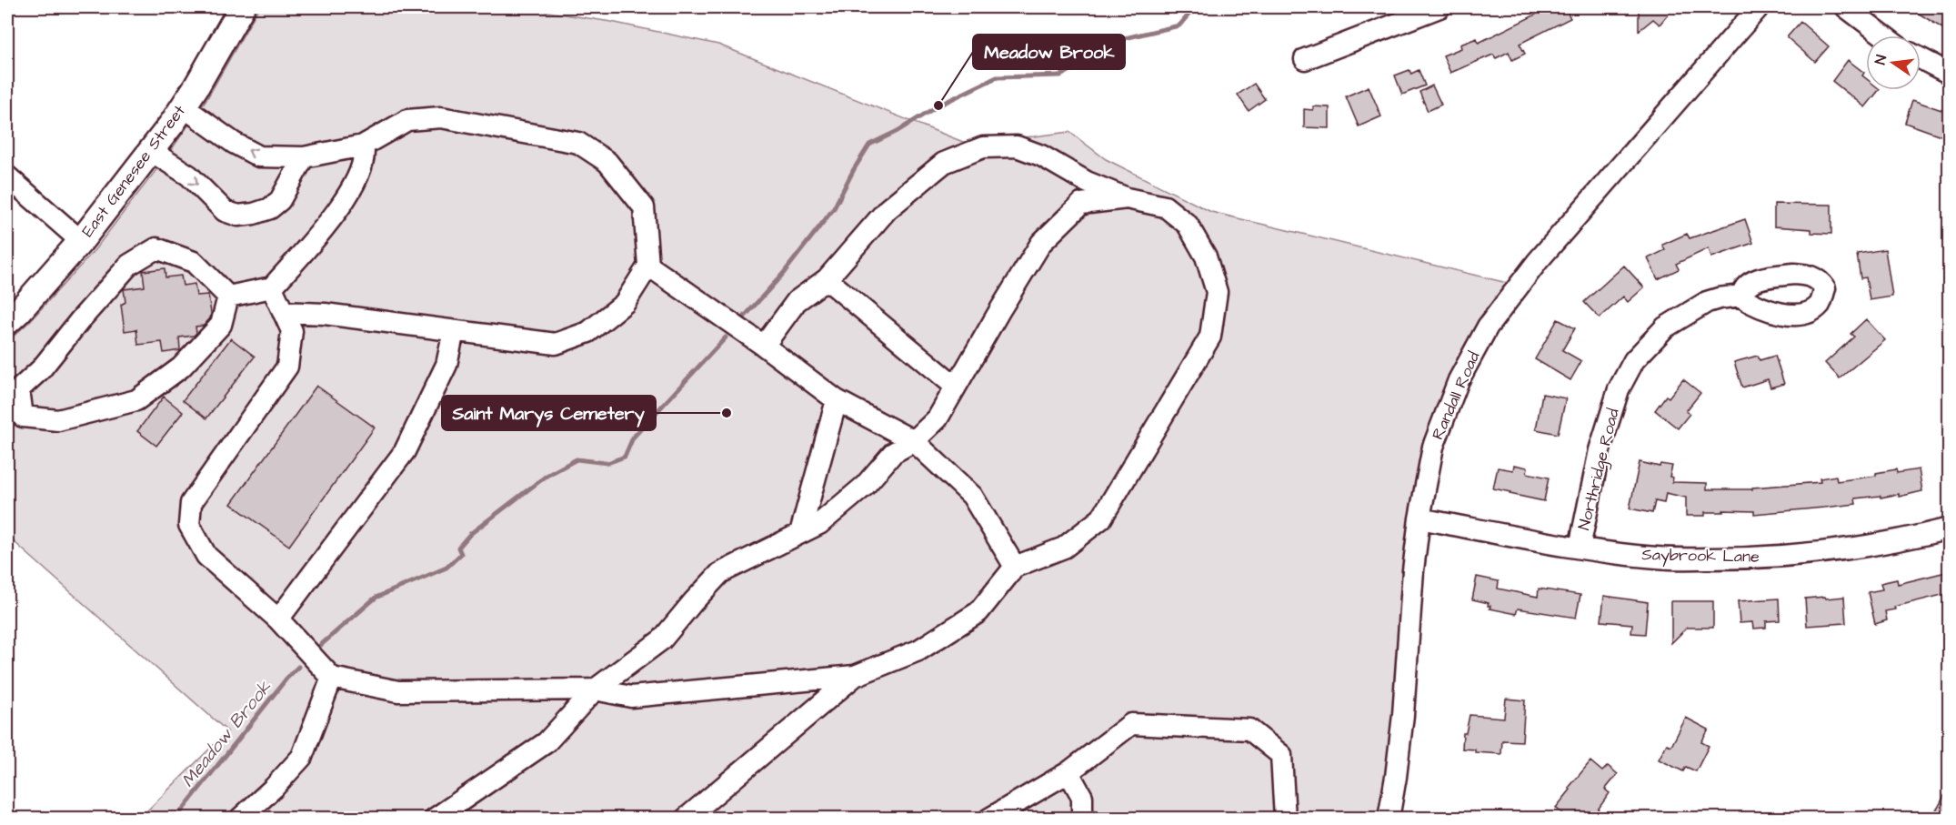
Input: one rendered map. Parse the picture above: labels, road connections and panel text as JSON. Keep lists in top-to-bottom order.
{
  "streets": {
    "main road": ["East Genesee Street"],
    "street": ["Randall Road", "Northridge Road", "Saybrook Lane"]
  },
  "crossings": [
    ["Randall Road", "Saybrook Lane"],
    ["Northridge Road", "Saybrook Lane"]
  ],
  "water": ["Meadow Brook"],
  "places": ["Meadow Brook", "Saint Marys Cemetery"],
  "north": "left"
}
